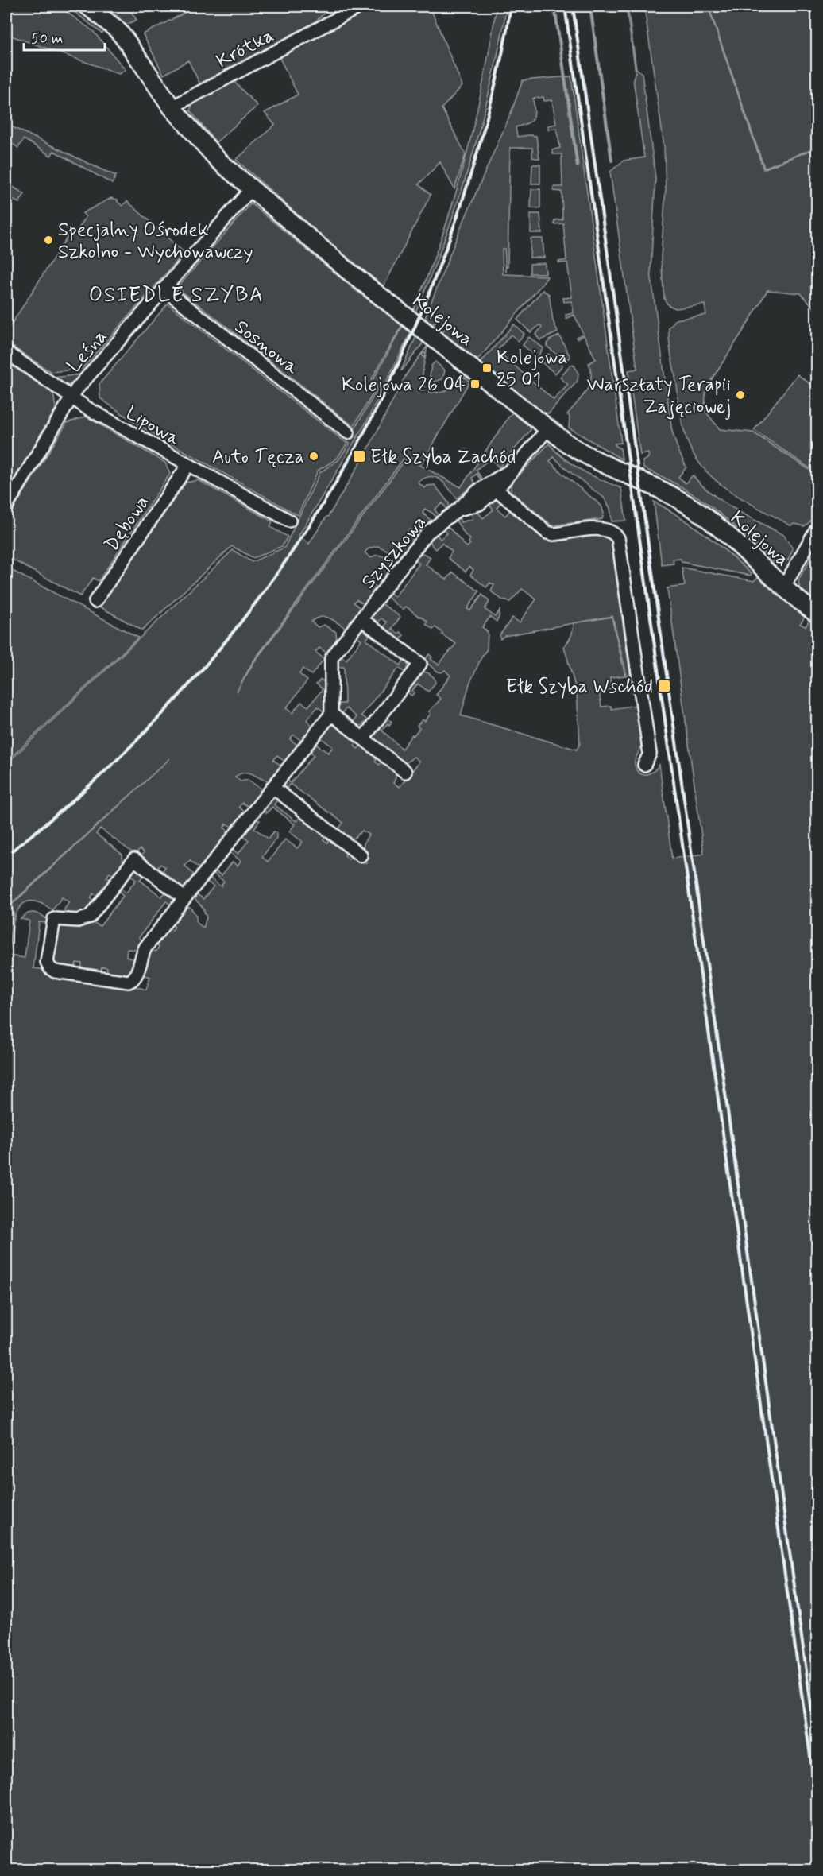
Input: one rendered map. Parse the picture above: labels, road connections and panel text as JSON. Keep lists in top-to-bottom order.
{
  "streets": {
    "street": [
      "Krótka",
      "Kolejowa",
      "Sosnowa",
      "Leśna",
      "Lipowa",
      "Dębowa",
      "Szyszkowa"
    ]
  },
  "crossings": [
    ["Krótka", "Kolejowa"],
    ["Kolejowa", "Leśna"],
    ["Kolejowa", "Szyszkowa"],
    ["Sosnowa", "Leśna"],
    ["Leśna", "Lipowa"],
    ["Lipowa", "Dębowa"]
  ],
  "districts": ["OSIEDLE SZYBA"],
  "places": {
    "other": ["Specjalny Ośrodek Szkolno - Wychowawczy", "Warsztaty Terapii Zajęciowej", "Auto Tęcza"],
    "transit": [
      "Kolejowa 25 01",
      "Kolejowa 26 04",
      "Ełk Szyba Zachód",
      "Ełk Szyba Wschód"
    ]
  },
  "scale_bar": "50 m"
}
